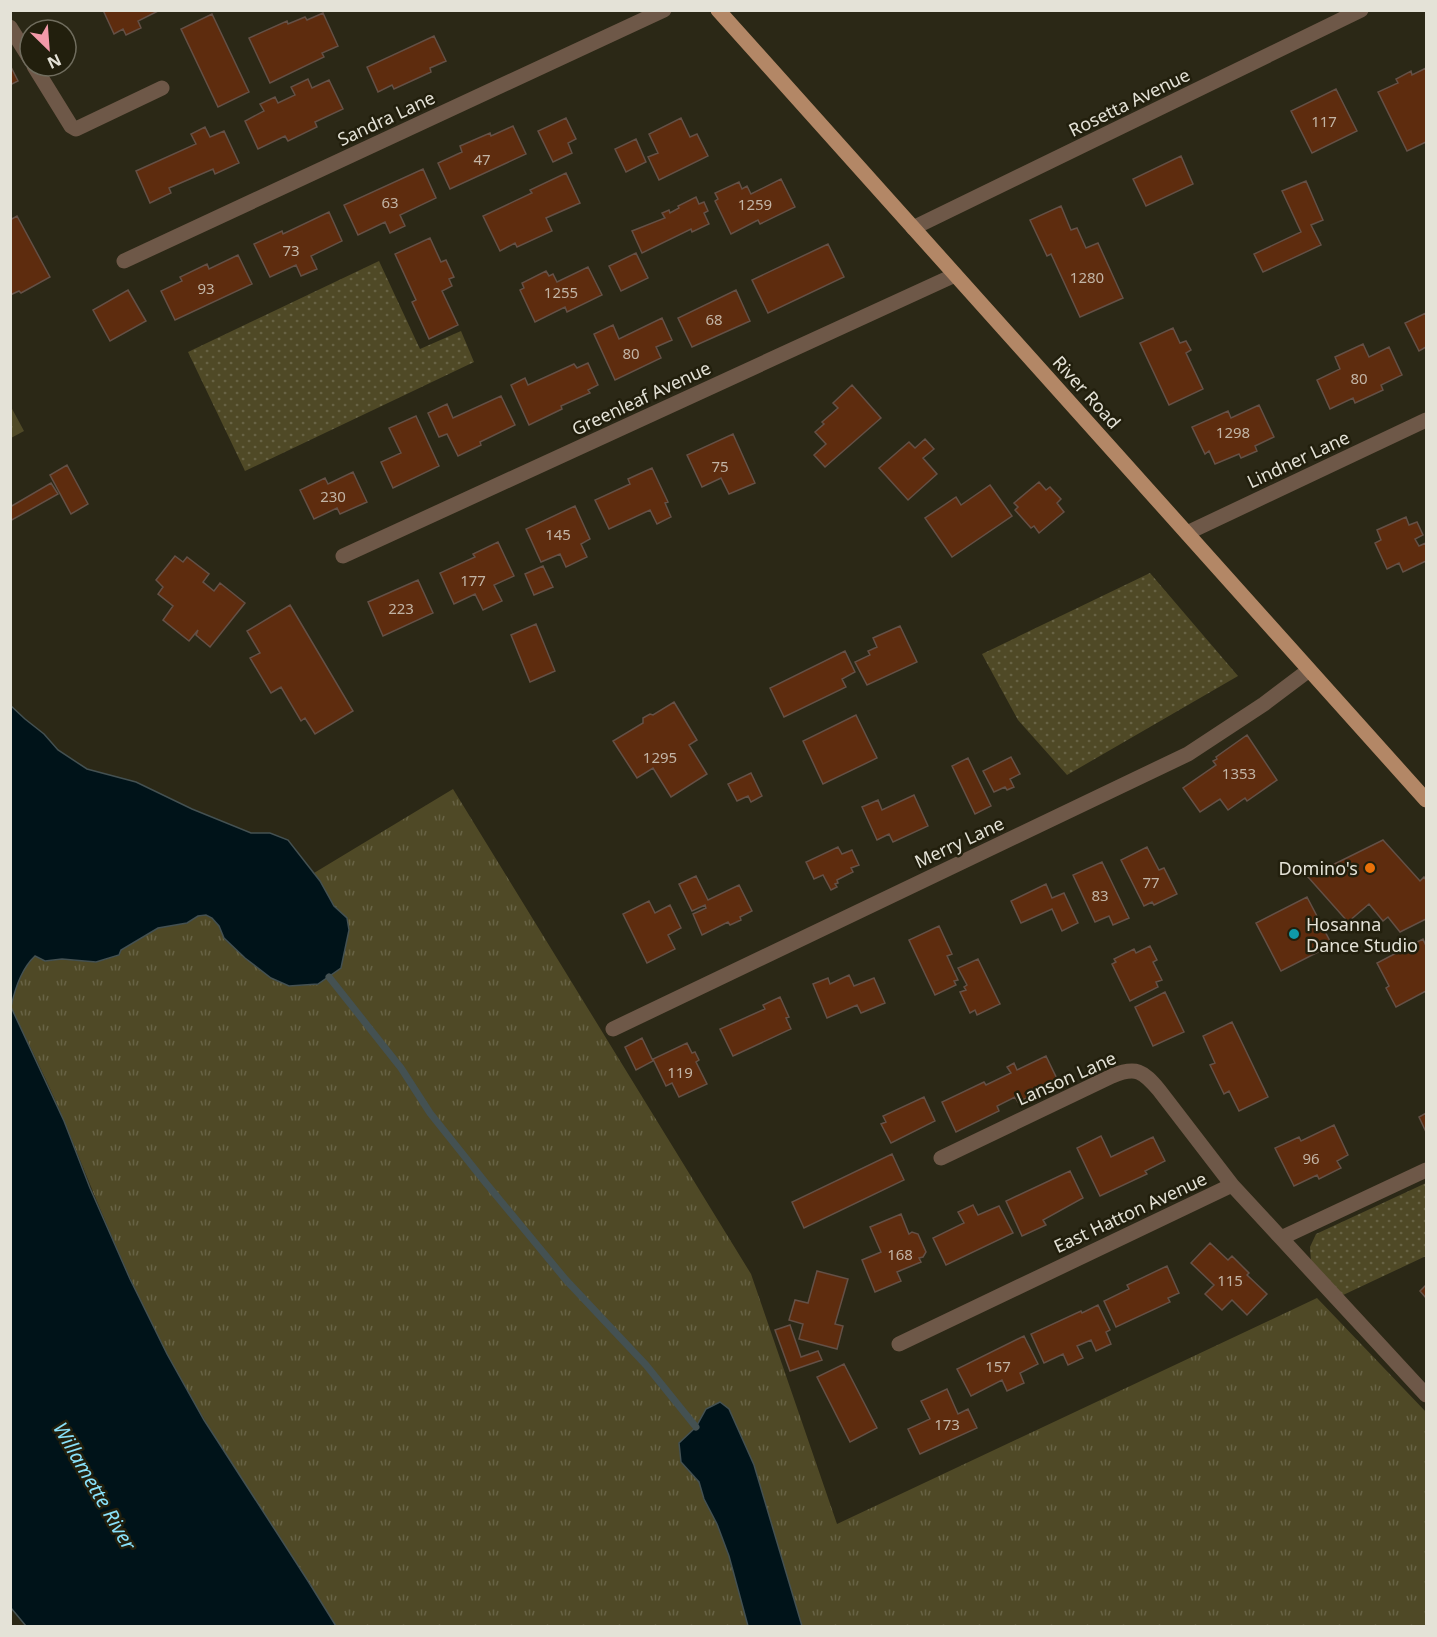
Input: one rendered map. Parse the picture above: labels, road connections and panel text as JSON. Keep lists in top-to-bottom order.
{
  "streets": {
    "main road": ["River Road"],
    "street": [
      "Rosetta Avenue",
      "Sandra Lane",
      "Greenleaf Avenue",
      "Lindner Lane",
      "Merry Lane",
      "Lanson Lane",
      "East Hatton Avenue"
    ]
  },
  "crossings": [
    ["Rosetta Avenue", "River Road"],
    ["River Road", "Greenleaf Avenue"],
    ["River Road", "Lindner Lane"],
    ["River Road", "Merry Lane"],
    ["Lanson Lane", "East Hatton Avenue"]
  ],
  "water": ["Willamette River"],
  "places": ["Domino's", "Hosanna Dance Studio"],
  "house_numbers": [
    "117",
    "47",
    "63",
    "1259",
    "73",
    "1280",
    "93",
    "1255",
    "68",
    "80",
    "80",
    "1298",
    "75",
    "230",
    "145",
    "177",
    "223",
    "1295",
    "1353",
    "77",
    "83",
    "119",
    "96",
    "168",
    "115",
    "157",
    "173"
  ],
  "north": "bottom right"
}
